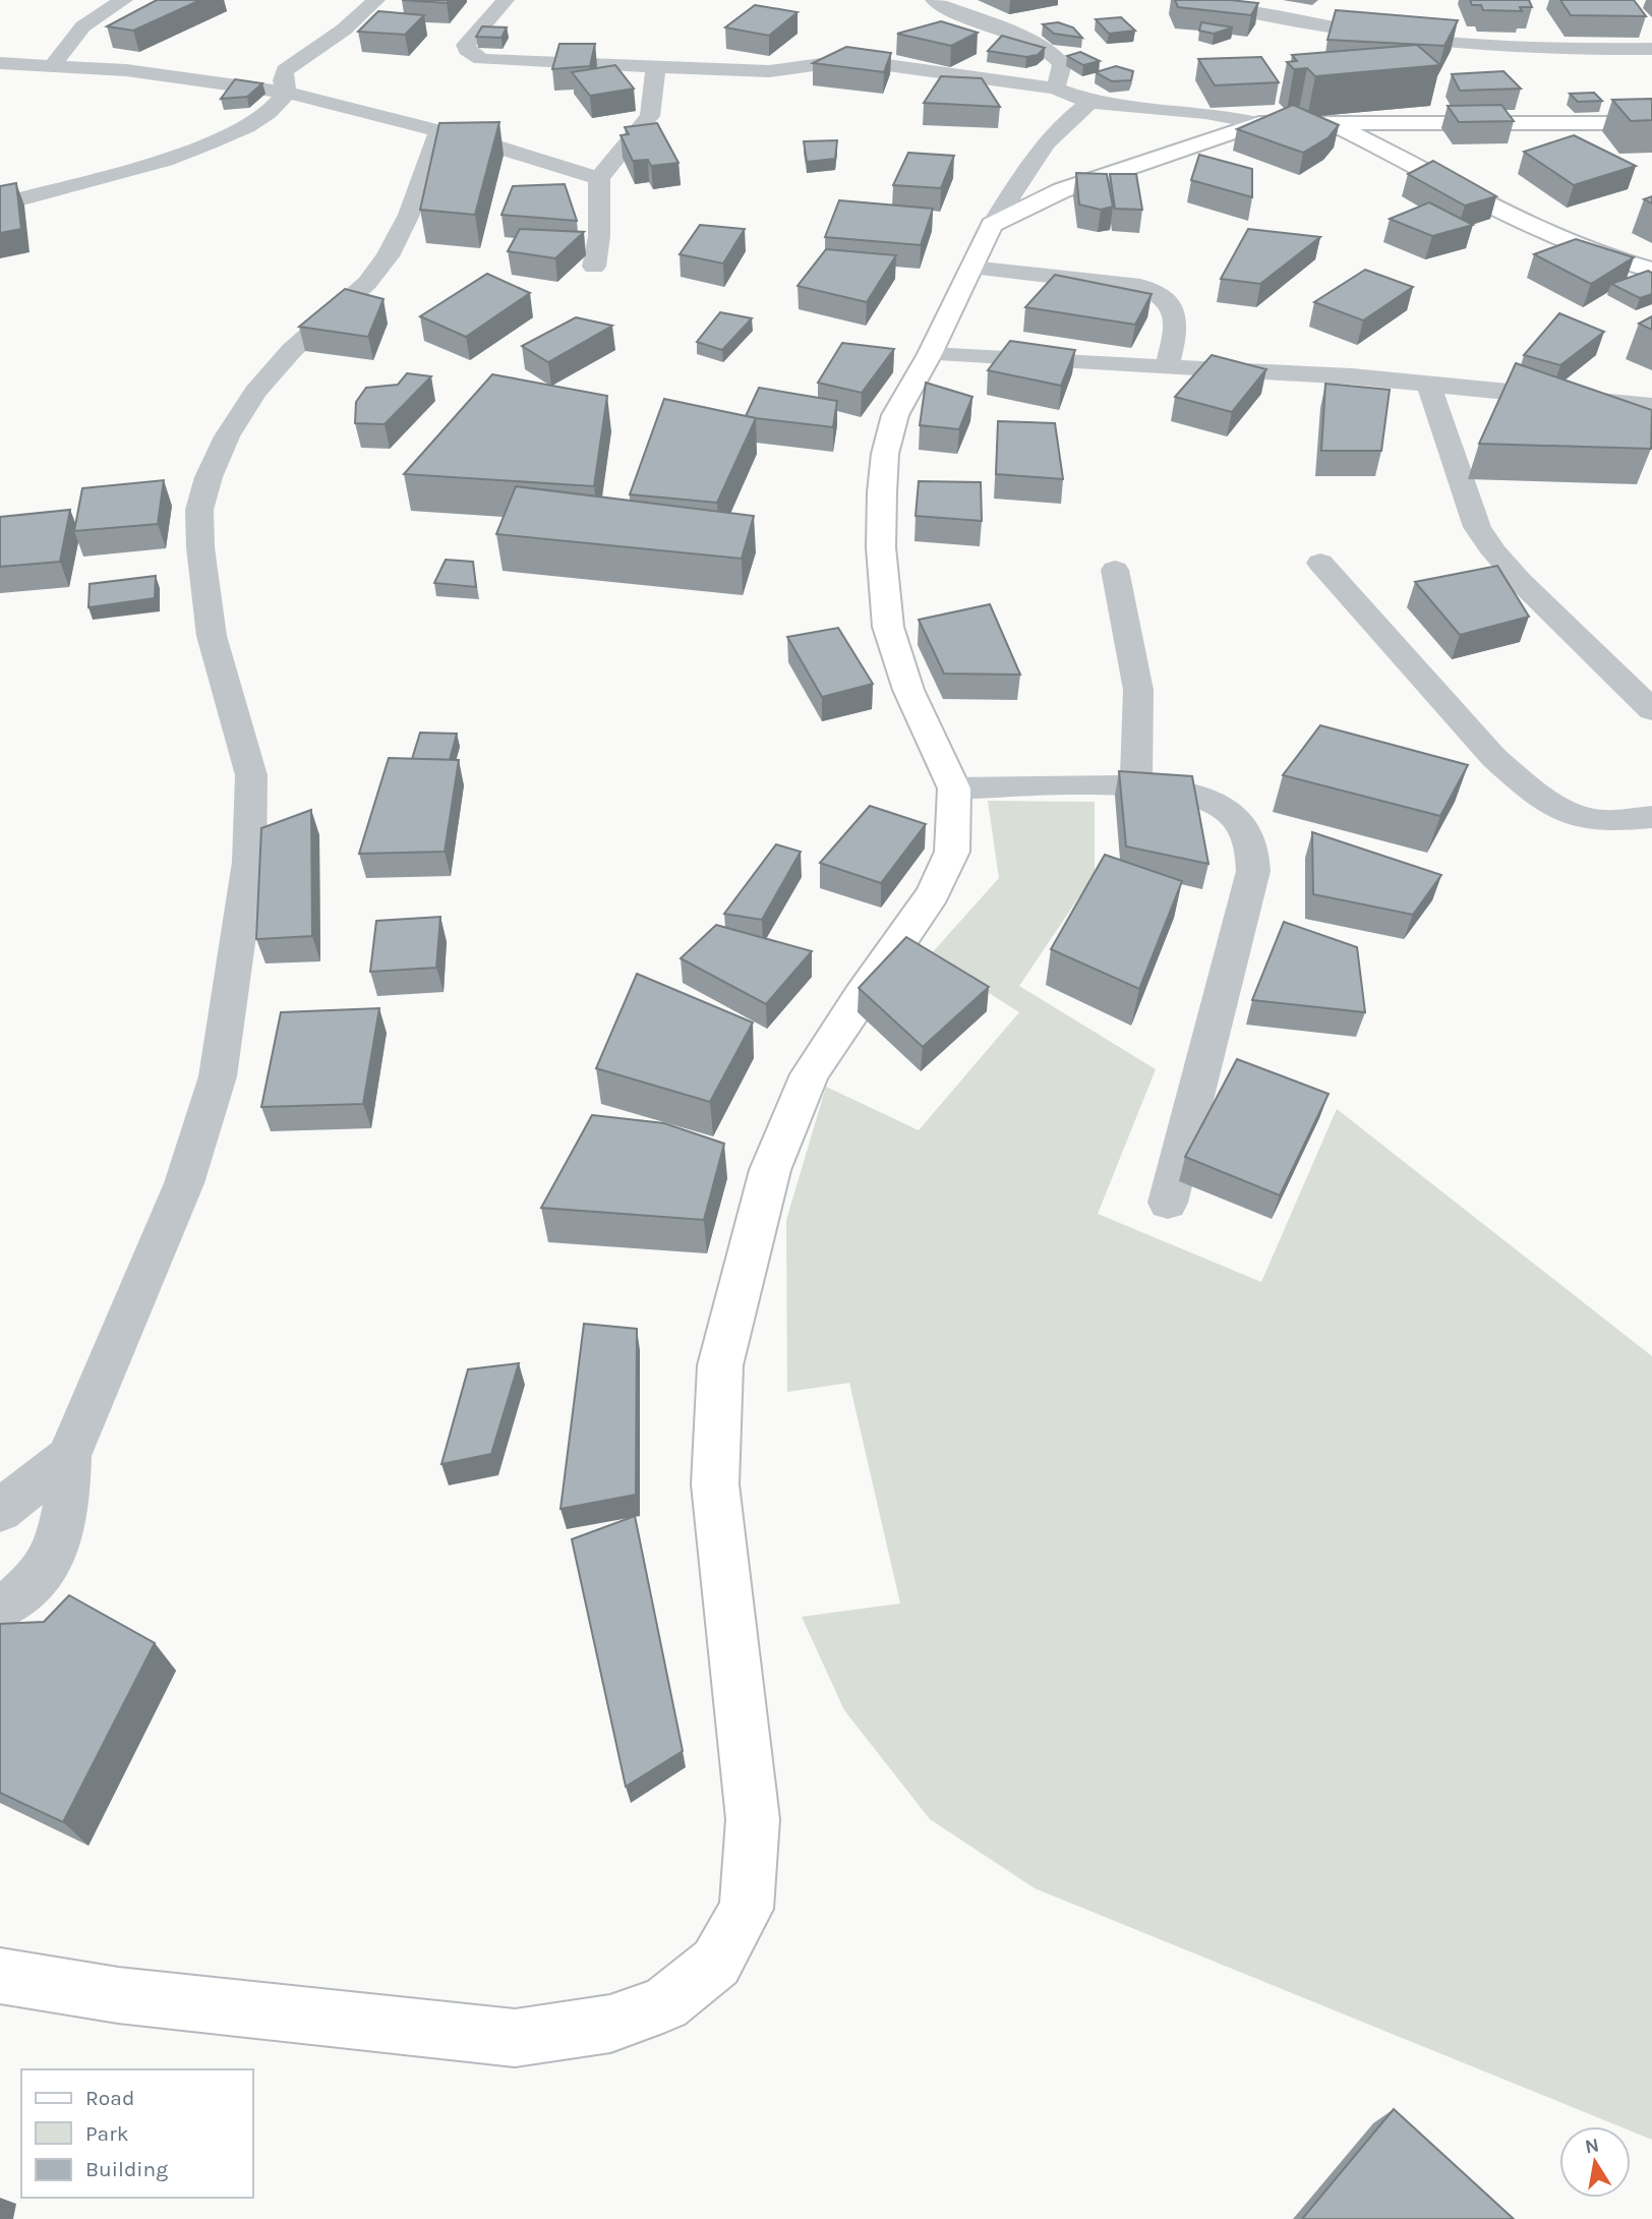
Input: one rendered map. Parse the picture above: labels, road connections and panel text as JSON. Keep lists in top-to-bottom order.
{
  "legend": ["Road", "Park", "Building"],
  "north": "top"
}
